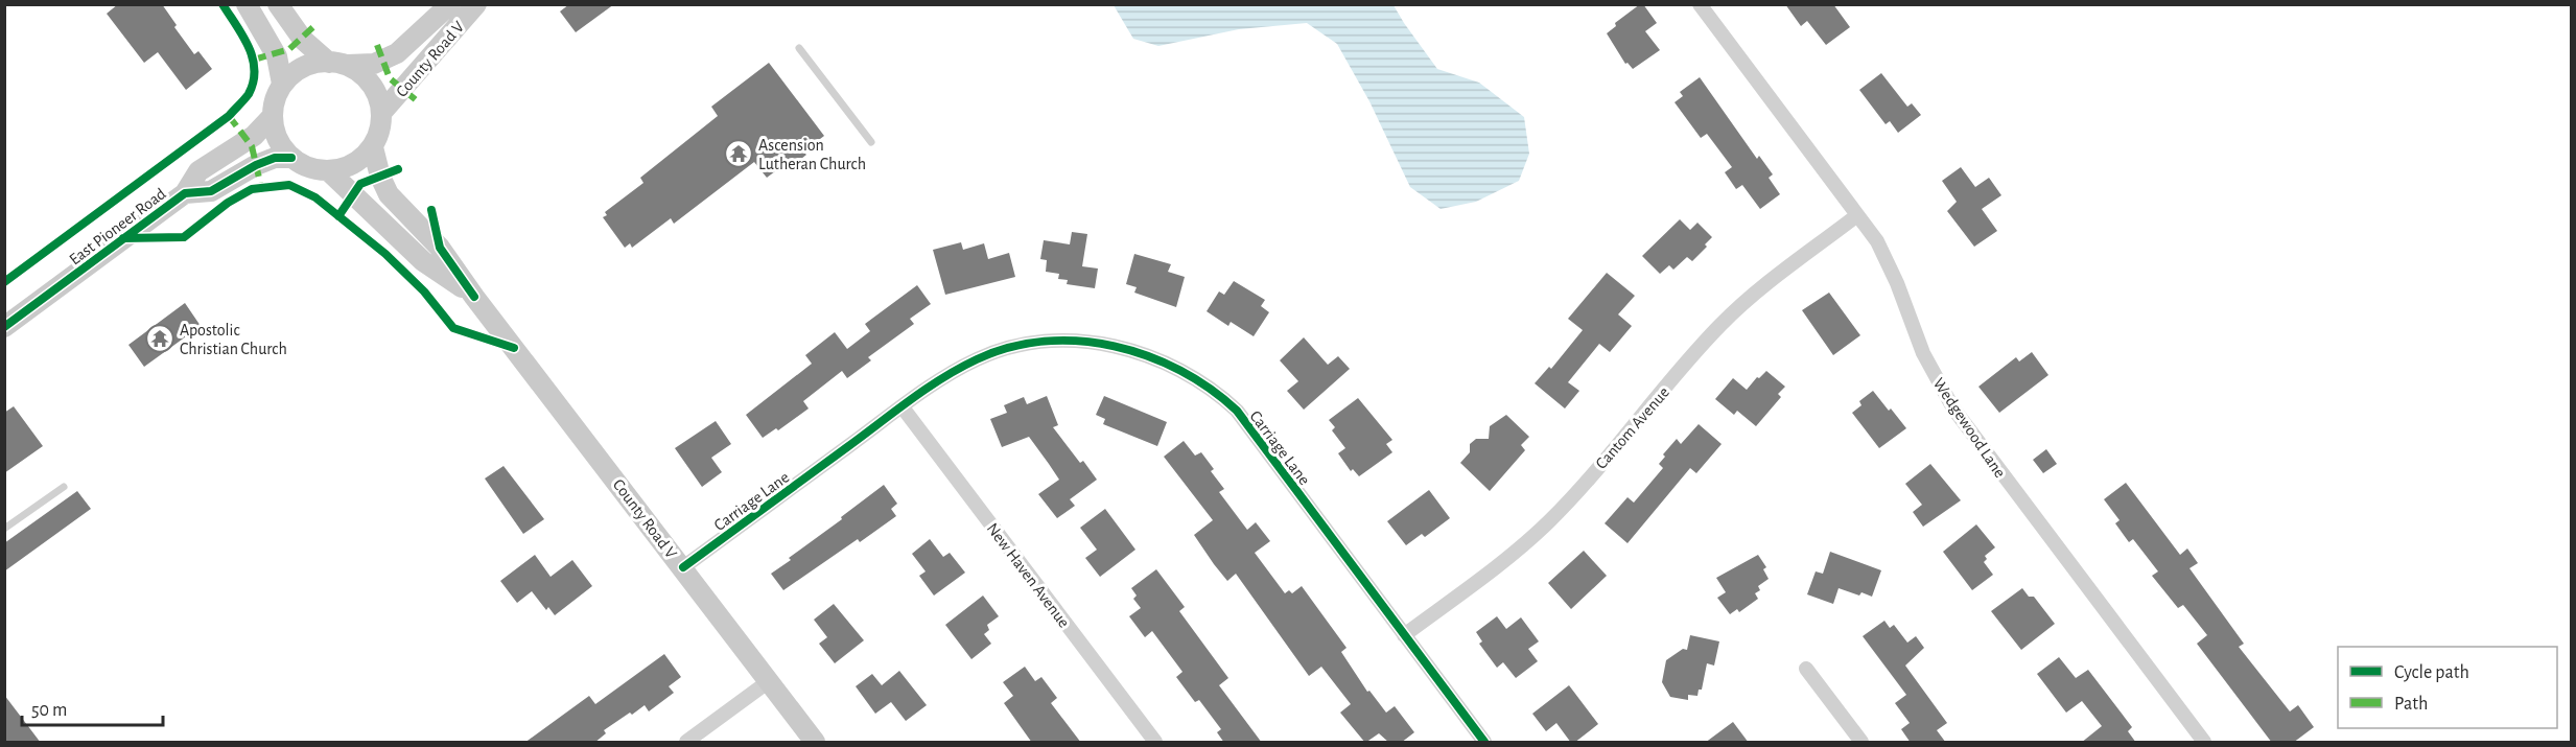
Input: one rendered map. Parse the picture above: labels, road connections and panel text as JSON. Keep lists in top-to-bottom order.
{
  "streets": {
    "main road": ["County Road V", "East Pioneer Road"],
    "street": [
      "Cantom Avenue",
      "Wedgewood Lane",
      "Carriage Lane",
      "New Haven Avenue"
    ]
  },
  "crossings": [
    ["County Road V", "East Pioneer Road"],
    ["County Road V", "Carriage Lane"],
    ["Cantom Avenue", "Wedgewood Lane"],
    ["Cantom Avenue", "Carriage Lane"],
    ["Carriage Lane", "New Haven Avenue"]
  ],
  "places": {
    "temple": ["Ascension Lutheran Church", "Apostolic Christian Church"]
  },
  "legend": ["Cycle path", "Path"],
  "scale_bar": "50 m"
}
